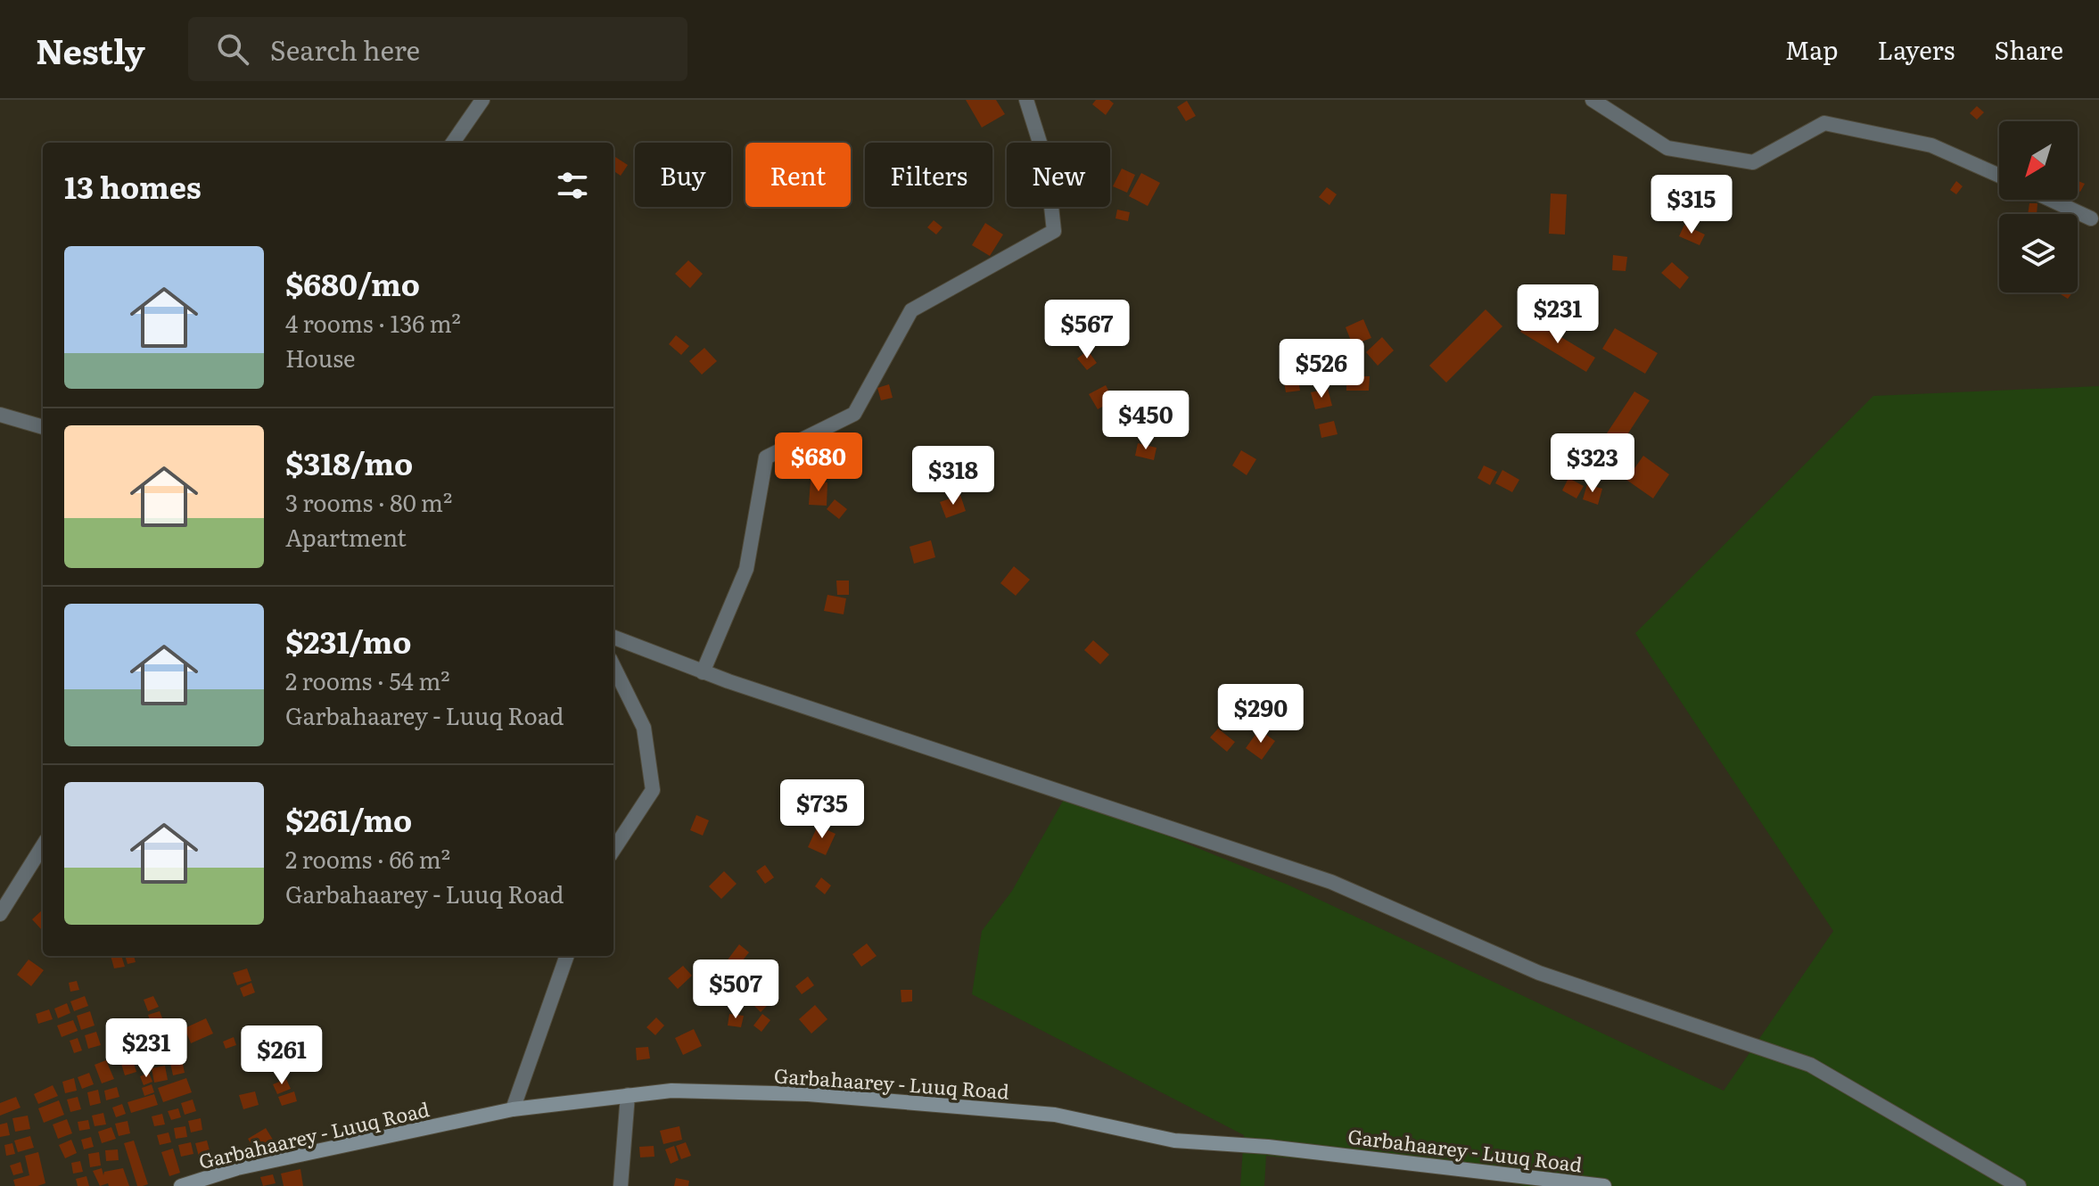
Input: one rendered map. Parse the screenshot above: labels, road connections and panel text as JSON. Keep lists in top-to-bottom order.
{
  "streets": {
    "street": ["Garbahaarey - Luuq Road"]
  },
  "north": "bottom left",
  "page": {
    "header": "Nestly",
    "search": "Search here",
    "nav": ["Map", "Layers", "Share"],
    "chip": [
      "Buy",
      "Rent",
      "Filters",
      "New"
    ],
    "heading": "13 homes",
    "price": [
      "$315",
      "$231",
      "$567",
      "$526",
      "$450",
      "$680",
      "$323",
      "$318",
      "$290",
      "$735",
      "$507",
      "$231",
      "$261"
    ],
    "list": [
      {
        "name": "$680/mo",
        "note": "4 rooms · 136 m² · House"
      },
      {
        "name": "$318/mo",
        "note": "3 rooms · 80 m² · Apartment"
      },
      {
        "name": "$231/mo",
        "note": "2 rooms · 54 m² · Garbahaarey - Luuq Road"
      },
      {
        "name": "$261/mo",
        "note": "2 rooms · 66 m² · Garbahaarey - Luuq Road"
      }
    ]
  }
}
